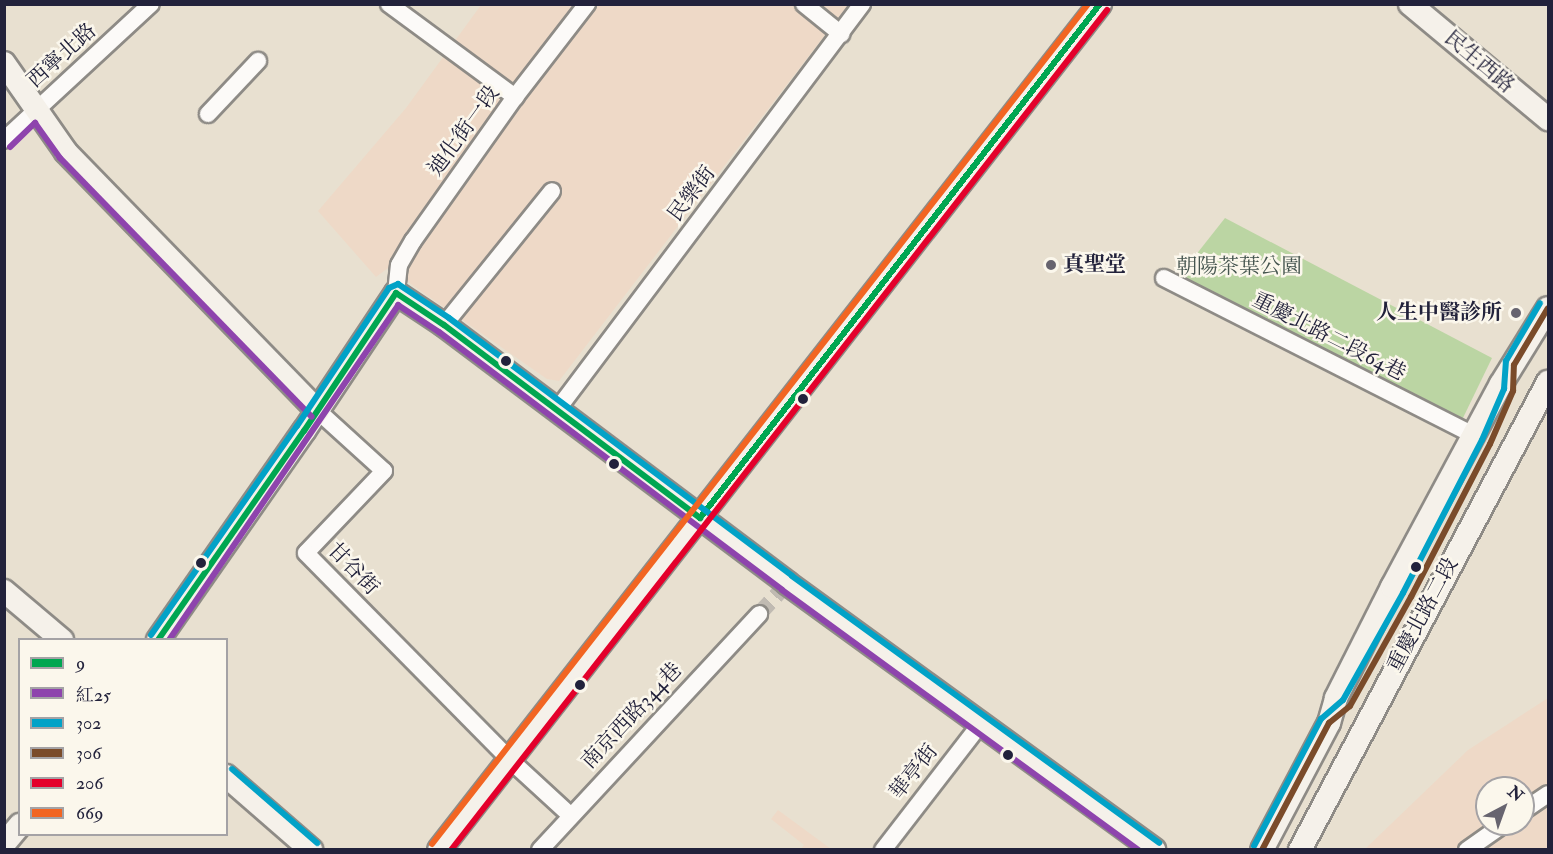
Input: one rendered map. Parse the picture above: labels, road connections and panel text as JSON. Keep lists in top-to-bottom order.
{
  "streets": {
    "street": [
      "西寧北路",
      "民生西路",
      "迪化街一段",
      "民樂街",
      "重慶北路二段64巷",
      "甘谷街",
      "重慶北路二段",
      "南京西路344巷",
      "華亭街"
    ]
  },
  "crossings": [
    ["重慶北路二段64巷", "重慶北路二段"]
  ],
  "parks": ["朝陽茶葉公園"],
  "places": ["真聖堂", "人生中醫診所"],
  "lines": [
    "transit line 9",
    "transit line 669",
    "transit line 206",
    "transit line 紅25",
    "transit line 302",
    "transit line 306"
  ],
  "legend": [
    "9",
    "紅25",
    "302",
    "306",
    "206",
    "669"
  ],
  "north": "top right"
}
